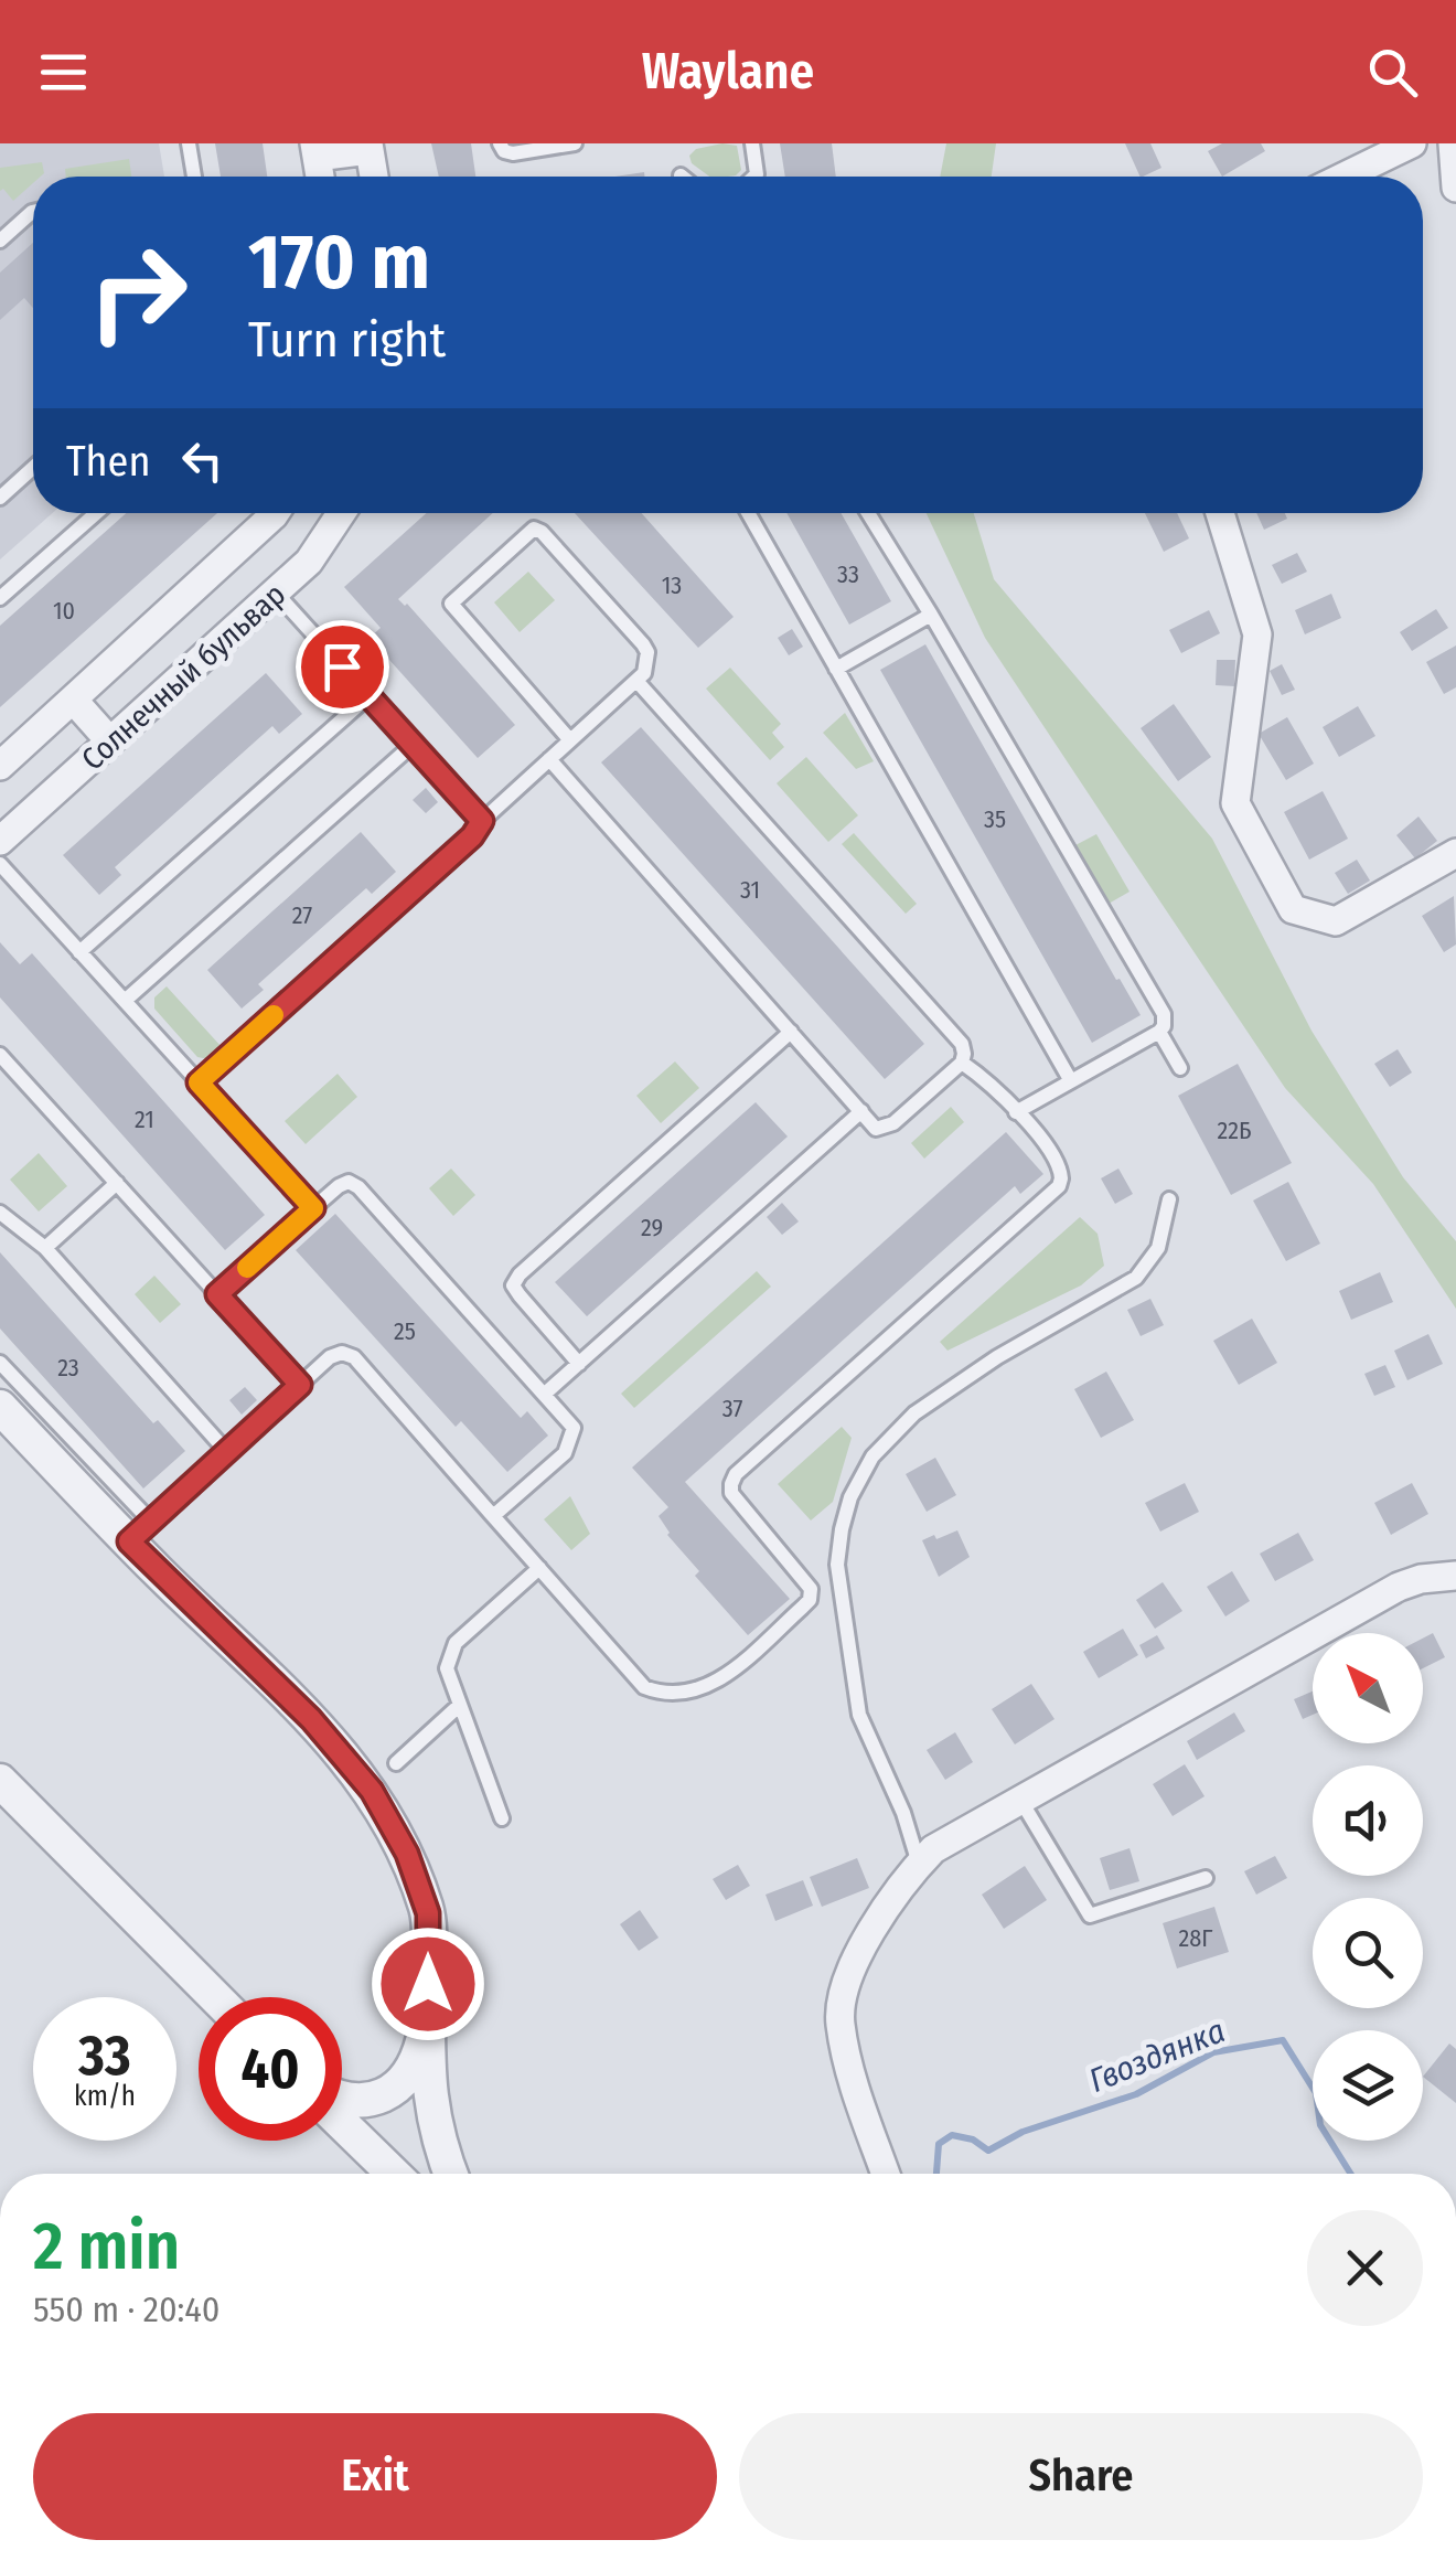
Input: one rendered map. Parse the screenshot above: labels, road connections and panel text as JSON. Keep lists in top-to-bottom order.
{
  "streets": {
    "street": ["Солнечный бульвар"]
  },
  "water": ["Гвоздянка"],
  "house_numbers": [
    "33",
    "13",
    "10",
    "35",
    "31",
    "27",
    "21",
    "22Б",
    "29",
    "25",
    "23",
    "37",
    "28Г"
  ],
  "north": "top left",
  "page": {
    "header": "Waylane",
    "turn": ["170 m", "Turn right"],
    "then": "Then",
    "speed": "33 km/h",
    "limit": "40",
    "heading": ["2 min", "550 m · 20:40"],
    "buttons": ["Exit", "Share"]
  }
}
